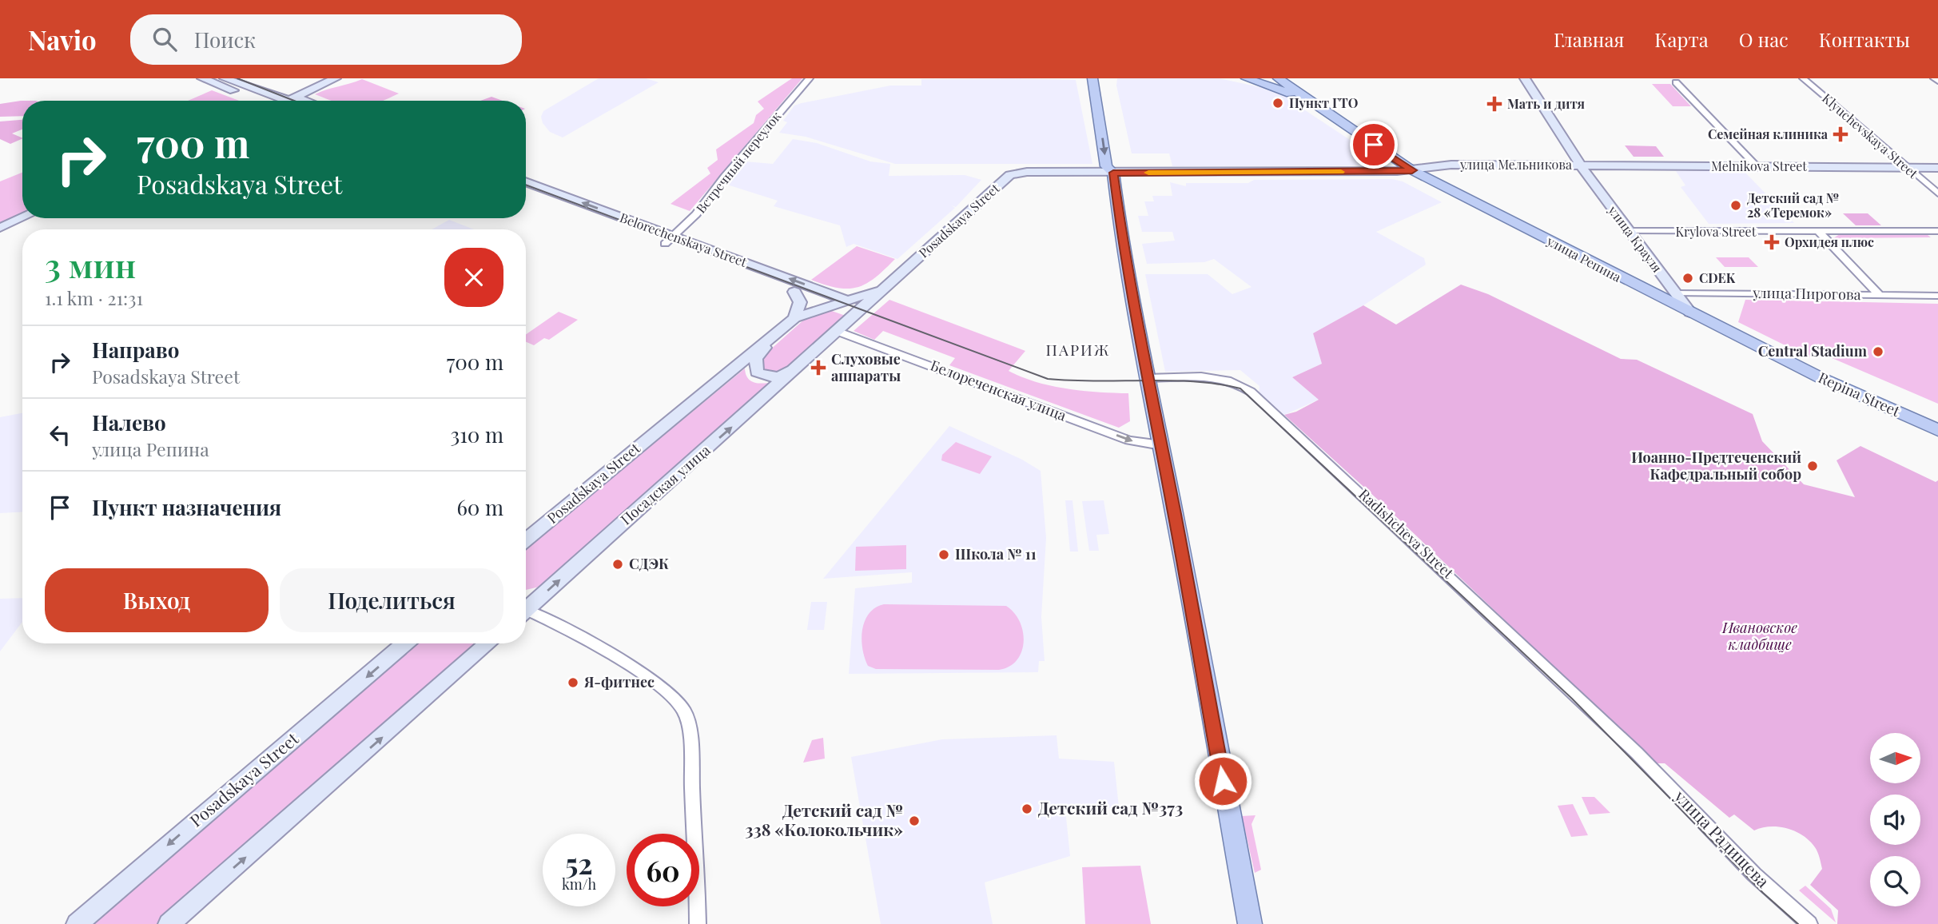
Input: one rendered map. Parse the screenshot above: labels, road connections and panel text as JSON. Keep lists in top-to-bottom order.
{
  "streets": {
    "main road": ["улица Репина", "Repina Street"],
    "street": [
      "Klyuchevskaya Street",
      "Встречный переулок",
      "улица Мельникова",
      "Melnikova Street",
      "Posadskaya Street",
      "Krylova Street",
      "улица Крауля",
      "Belorechenskaya Street",
      "улица Пирогова",
      "Белореченская улица",
      "Посадская улица",
      "Radishcheva Street"
    ]
  },
  "crossings": [
    ["Klyuchevskaya Street", "Melnikova Street"],
    ["Встречный переулок", "Belorechenskaya Street"],
    ["улица Мельникова", "Melnikova Street"],
    ["улица Мельникова", "Posadskaya Street"],
    ["улица Мельникова", "улица Крауля"],
    ["улица Мельникова", "улица Репина"],
    ["Melnikova Street", "улица Крауля"],
    ["Posadskaya Street", "улица Репина"],
    ["Posadskaya Street", "Посадская улица"],
    ["Krylova Street", "улица Крауля"],
    ["улица Крауля", "улица Репина"],
    ["улица Крауля", "улица Пирогова"],
    ["улица Крауля", "Repina Street"],
    ["улица Репина", "Repina Street"],
    ["Белореченская улица", "Посадская улица"]
  ],
  "one_way": ["Белореченская улица", "Посадская улица"],
  "districts": ["ПАРИЖ"],
  "parks": ["Ивановское кладбище"],
  "places": {
    "other": [
      "Пункт ГТО",
      "Детский сад № 28 «Теремок»",
      "CDEK",
      "Central Stadium",
      "Иоанно-Предтеченский Кафедральный собор",
      "Школа № 11",
      "СДЭК",
      "Я-фитнес",
      "Детский сад №373",
      "Детский сад № 338 «Колокольчик»"
    ],
    "health": [
      "Мать и дитя",
      "Семейная клиника",
      "Орхидея плюс",
      "Слуховые аппараты"
    ]
  },
  "north": "right",
  "page": {
    "header": "Navio",
    "search": "Поиск",
    "nav": [
      "Главная",
      "Карта",
      "О нас",
      "Контакты"
    ],
    "turn": ["700 m", "Posadskaya Street"],
    "heading": ["3 мин", "1.1 km · 21:31"],
    "list": [
      {
        "name": "Направо",
        "note": "Posadskaya Street",
        "value": "700 m"
      },
      {
        "name": "Налево",
        "note": "улица Репина",
        "value": "310 m"
      },
      {
        "name": "Пункт назначения",
        "value": "60 m"
      }
    ],
    "buttons": ["Выход", "Поделиться"],
    "speed": "52 km/h",
    "limit": "60"
  }
}
